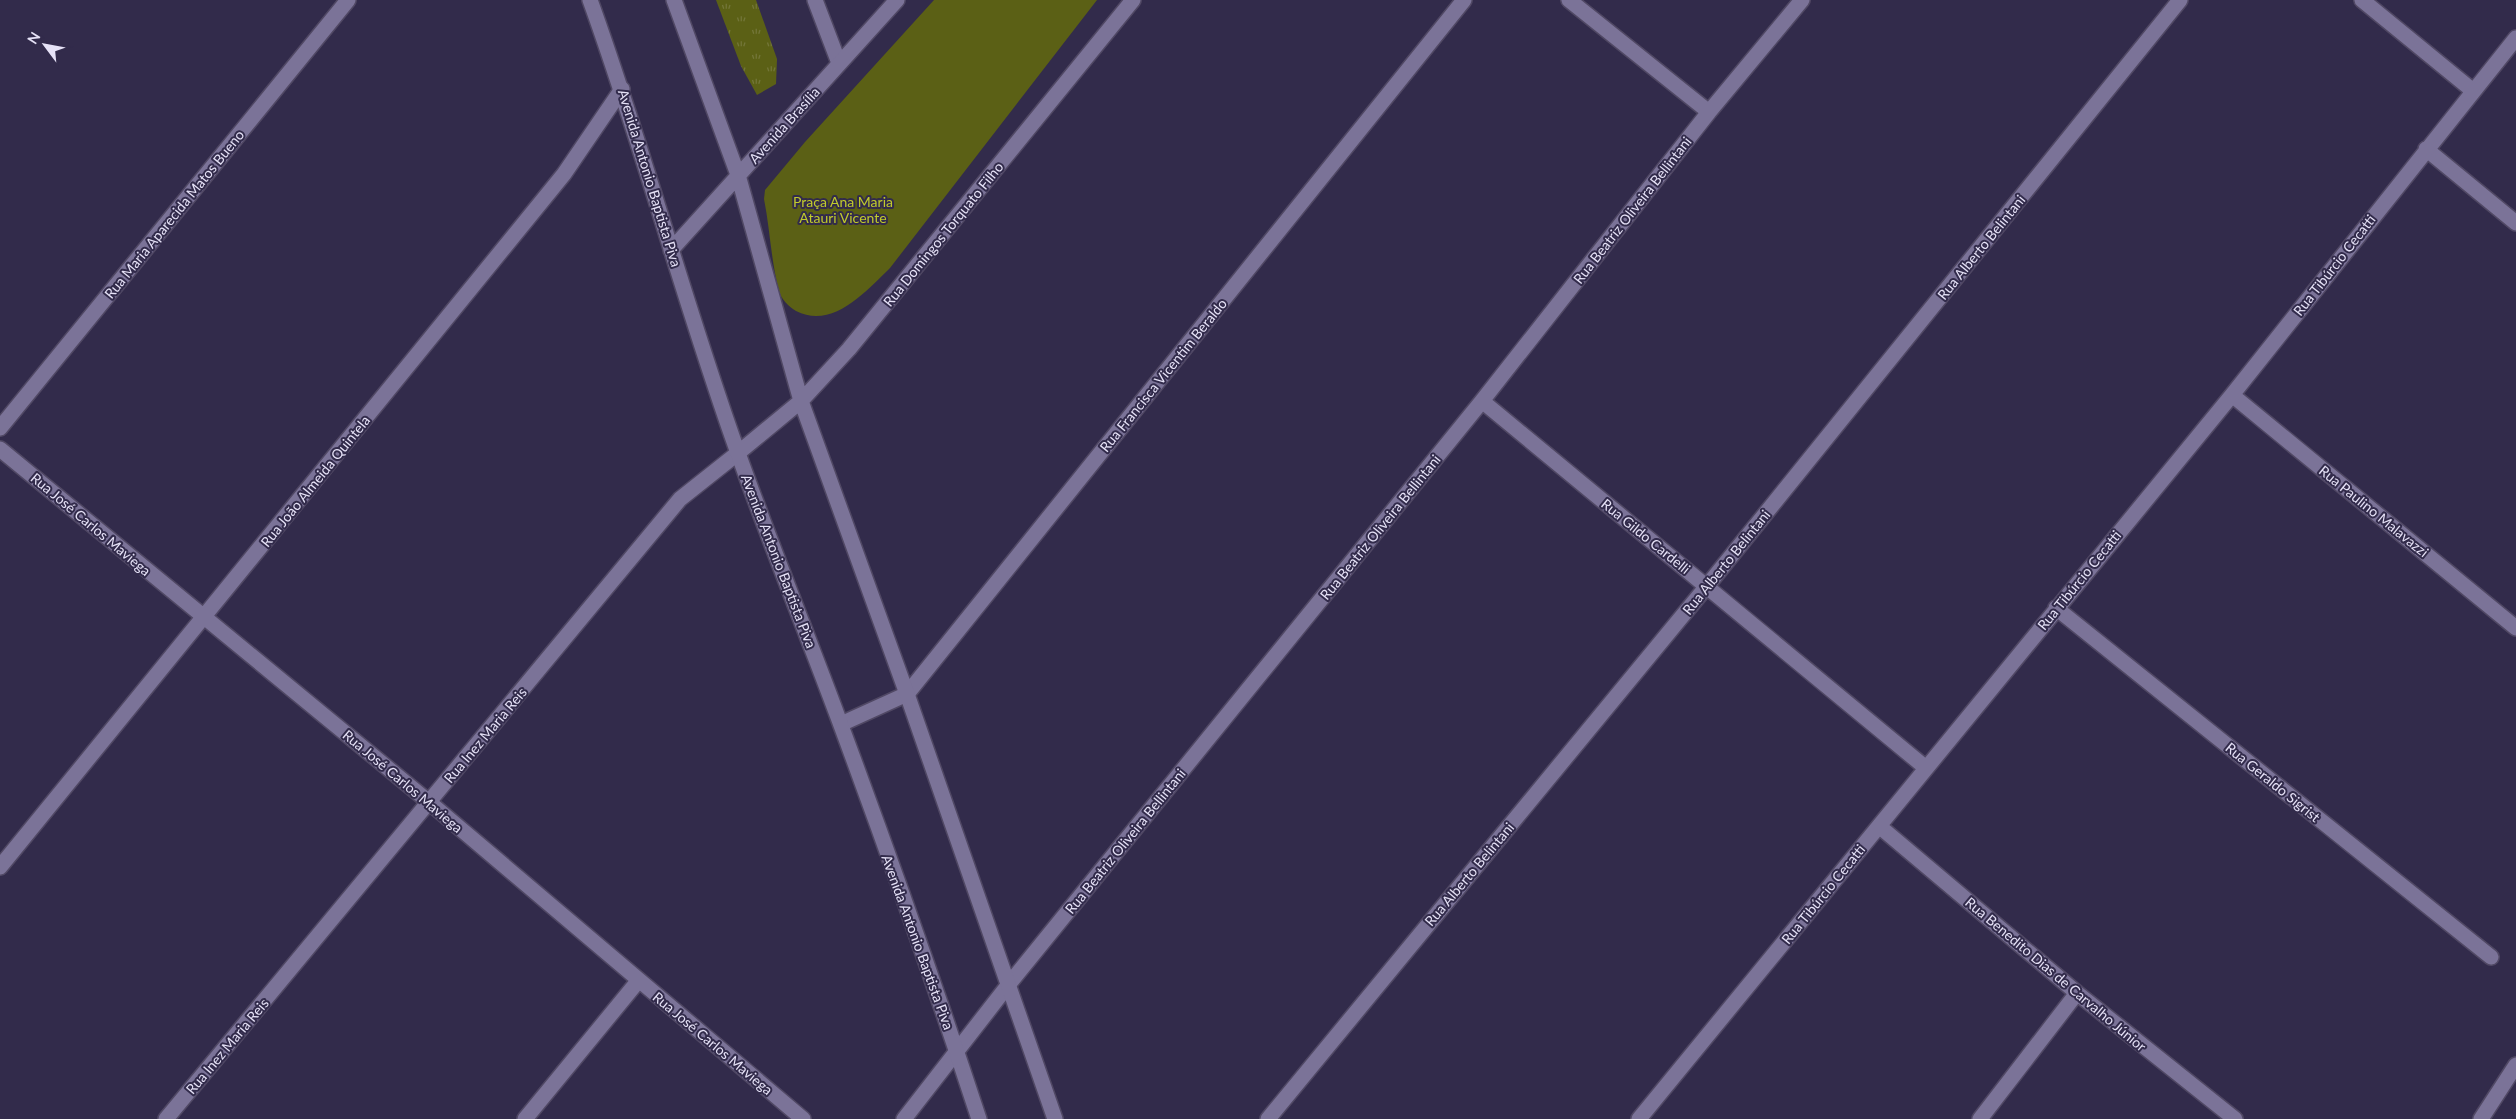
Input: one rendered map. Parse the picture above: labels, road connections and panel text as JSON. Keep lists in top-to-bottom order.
{
  "streets": {
    "street": [
      "Avenida Brasília",
      "Avenida Antonio Baptista Piva",
      "Rua Beatriz Oliveira Bellintani",
      "Rua Maria Aparecida Matos Bueno",
      "Rua Domingos Torquato Filho",
      "Rua Alberto Belintani",
      "Rua Tibúrcio Cecatti",
      "Rua Francisca Vicentim Beraldo",
      "Rua João Almeida Quintela",
      "Rua Paulino Malavazzi",
      "Rua José Carlos Maviega",
      "Rua Gildo Cardelli",
      "Rua Inez Maria Reis",
      "Rua Geraldo Sigrist",
      "Rua Benedito Dias de Carvalho Júnior"
    ]
  },
  "crossings": [
    ["Avenida Brasília", "Avenida Antonio Baptista Piva"],
    ["Avenida Antonio Baptista Piva", "Rua Beatriz Oliveira Bellintani"],
    ["Avenida Antonio Baptista Piva", "Rua Domingos Torquato Filho"],
    ["Avenida Antonio Baptista Piva", "Rua Francisca Vicentim Beraldo"],
    ["Avenida Antonio Baptista Piva", "Rua João Almeida Quintela"],
    ["Avenida Antonio Baptista Piva", "Rua Inez Maria Reis"],
    ["Rua Beatriz Oliveira Bellintani", "Rua Gildo Cardelli"],
    ["Rua Domingos Torquato Filho", "Rua Inez Maria Reis"],
    ["Rua Alberto Belintani", "Rua Gildo Cardelli"],
    ["Rua Tibúrcio Cecatti", "Rua Paulino Malavazzi"],
    ["Rua Tibúrcio Cecatti", "Rua Gildo Cardelli"],
    ["Rua Tibúrcio Cecatti", "Rua Geraldo Sigrist"],
    ["Rua Tibúrcio Cecatti", "Rua Benedito Dias de Carvalho Júnior"],
    ["Rua João Almeida Quintela", "Rua José Carlos Maviega"],
    ["Rua José Carlos Maviega", "Rua Inez Maria Reis"]
  ],
  "parks": ["Praça Ana Maria Atauri Vicente"],
  "north": "top left"
}
